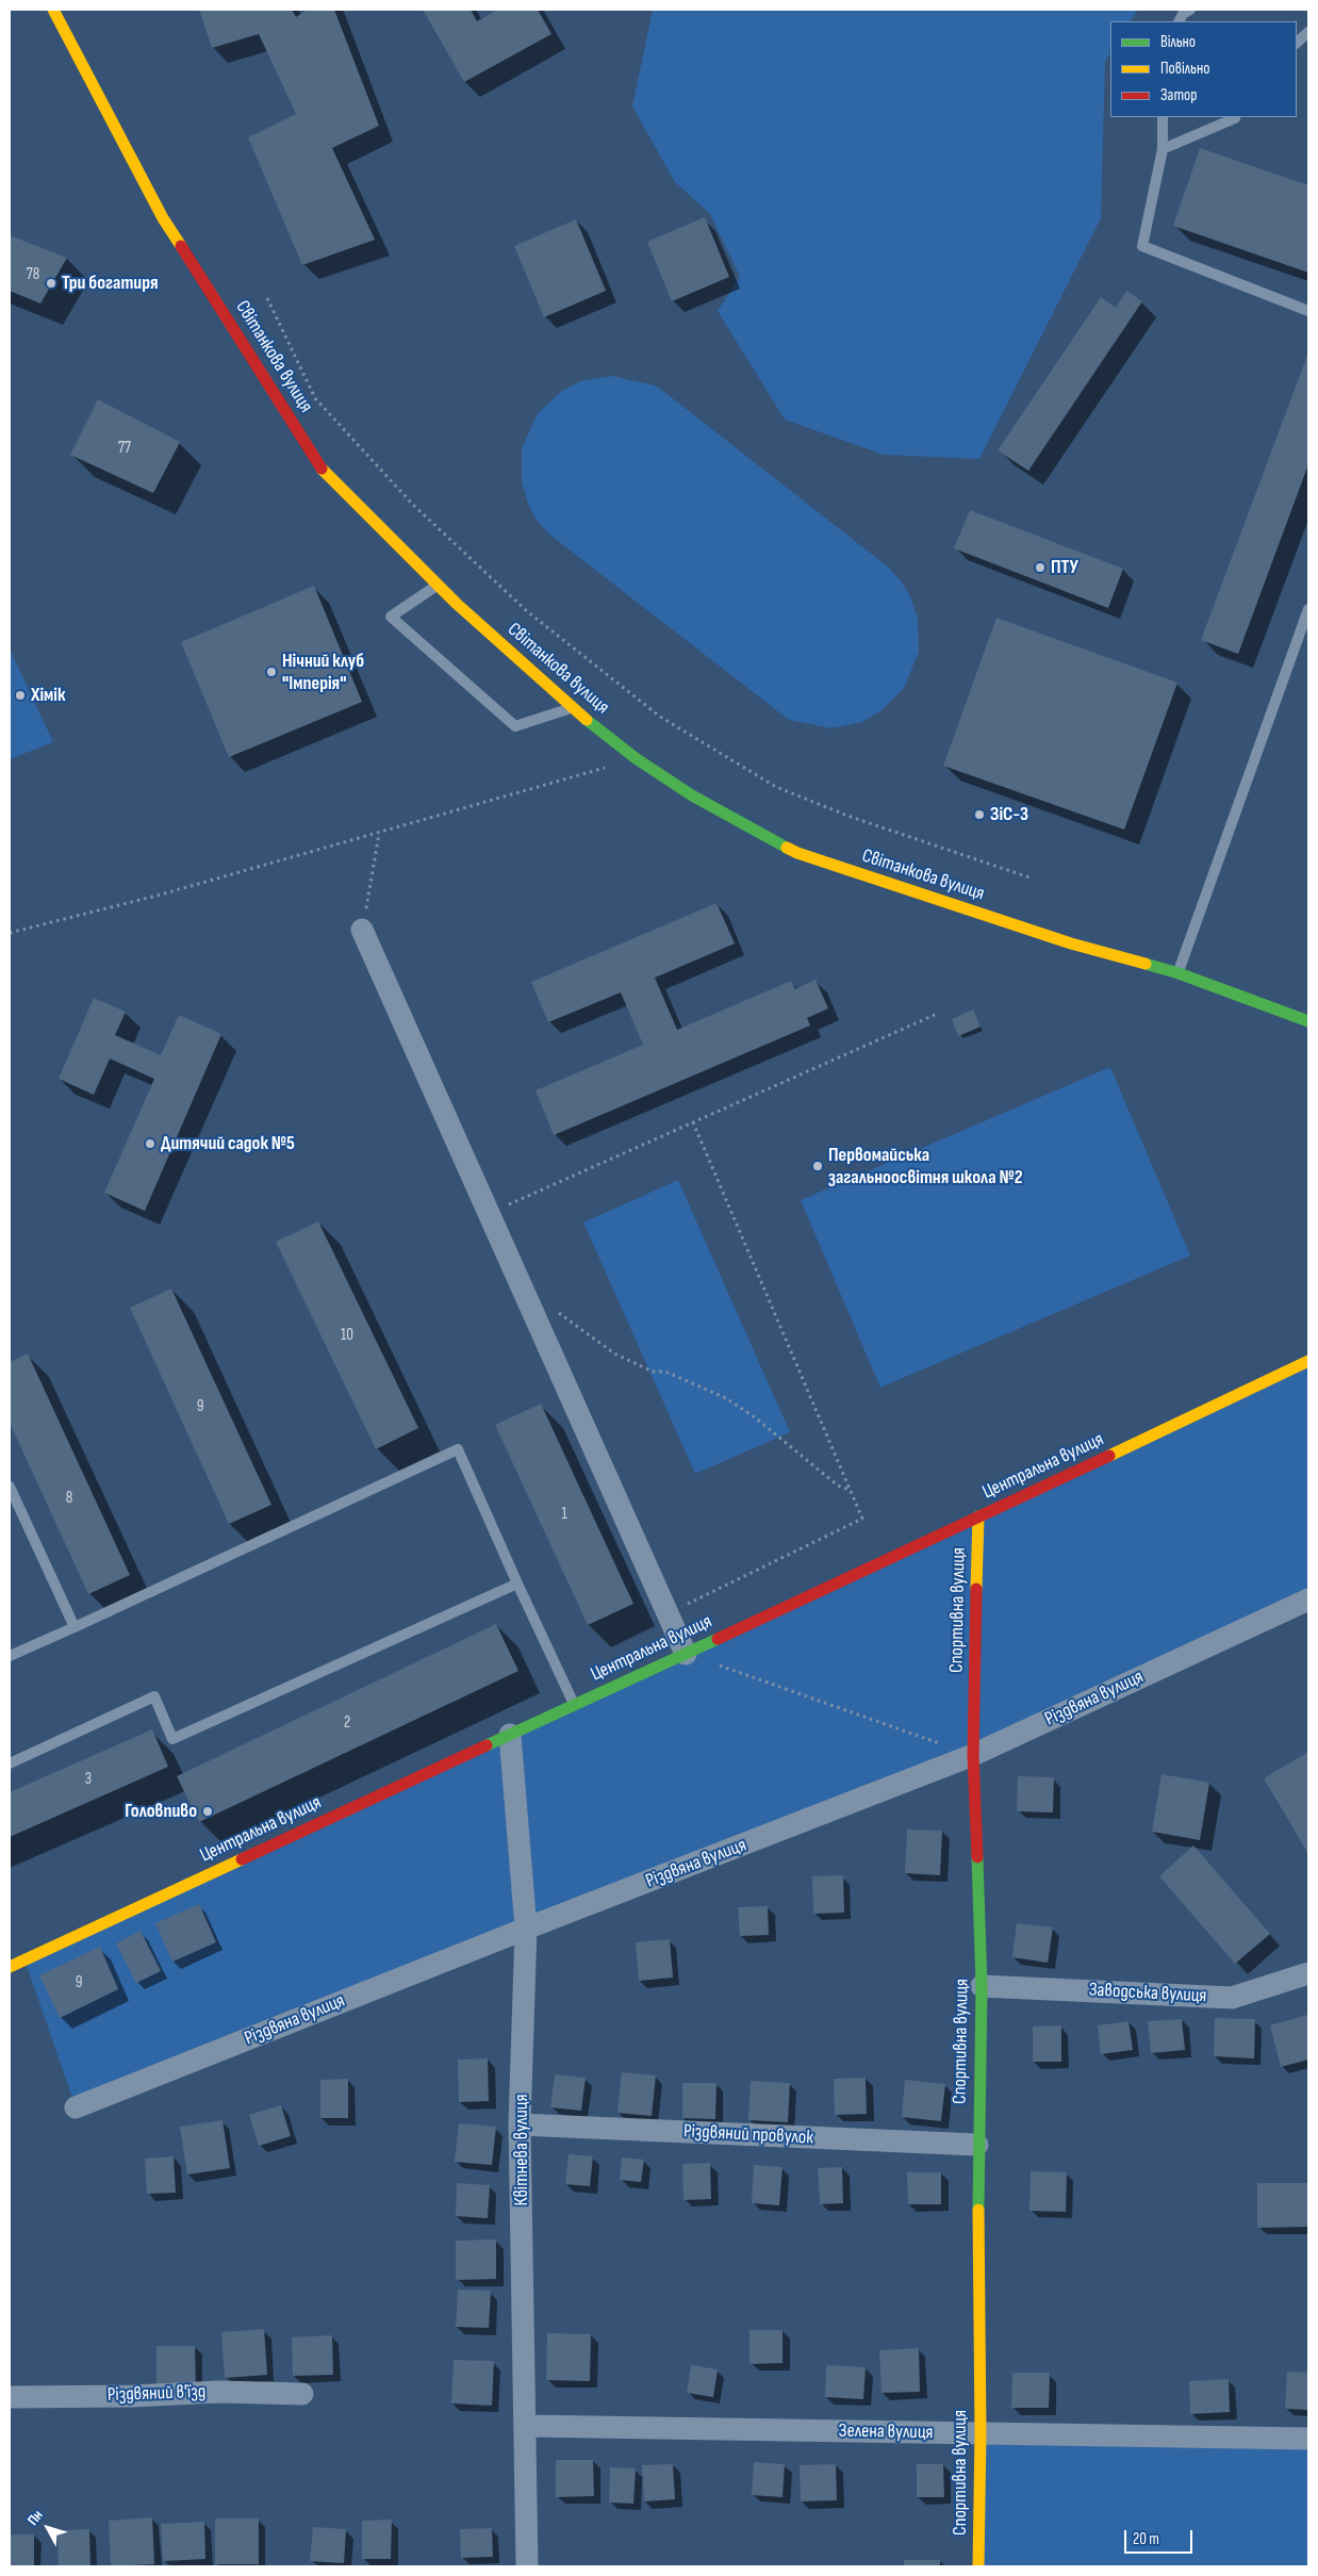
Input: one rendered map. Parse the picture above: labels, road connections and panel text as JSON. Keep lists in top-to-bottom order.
{
  "streets": {
    "street": [
      "Світанкова вулиця",
      "Центральна вулиця",
      "Спортивна вулиця",
      "Різдвяна вулиця",
      "Заводська вулиця",
      "Різдвяний провулок",
      "Квітнева вулиця",
      "Різдвяний в'їзд",
      "Зелена вулиця"
    ]
  },
  "crossings": [
    ["Центральна вулиця", "Спортивна вулиця"],
    ["Центральна вулиця", "Квітнева вулиця"],
    ["Спортивна вулиця", "Різдвяна вулиця"],
    ["Спортивна вулиця", "Заводська вулиця"],
    ["Спортивна вулиця", "Різдвяний провулок"],
    ["Спортивна вулиця", "Зелена вулиця"],
    ["Різдвяна вулиця", "Квітнева вулиця"],
    ["Різдвяний провулок", "Квітнева вулиця"],
    ["Квітнева вулиця", "Зелена вулиця"]
  ],
  "places": [
    "Три богатиря",
    "ПТУ",
    "Нічний клуб \"Імперія\"",
    "Хімік",
    "ЗіС-3",
    "Дитячий садок №5",
    "Первомайська загальноосвітня школа №2",
    "Головпиво"
  ],
  "house_numbers": [
    "78",
    "77",
    "10",
    "9",
    "8",
    "1",
    "2",
    "3",
    "9"
  ],
  "legend": ["Вільно", "Повільно", "Затор"],
  "scale_bar": "20 m",
  "north": "top left"
}
